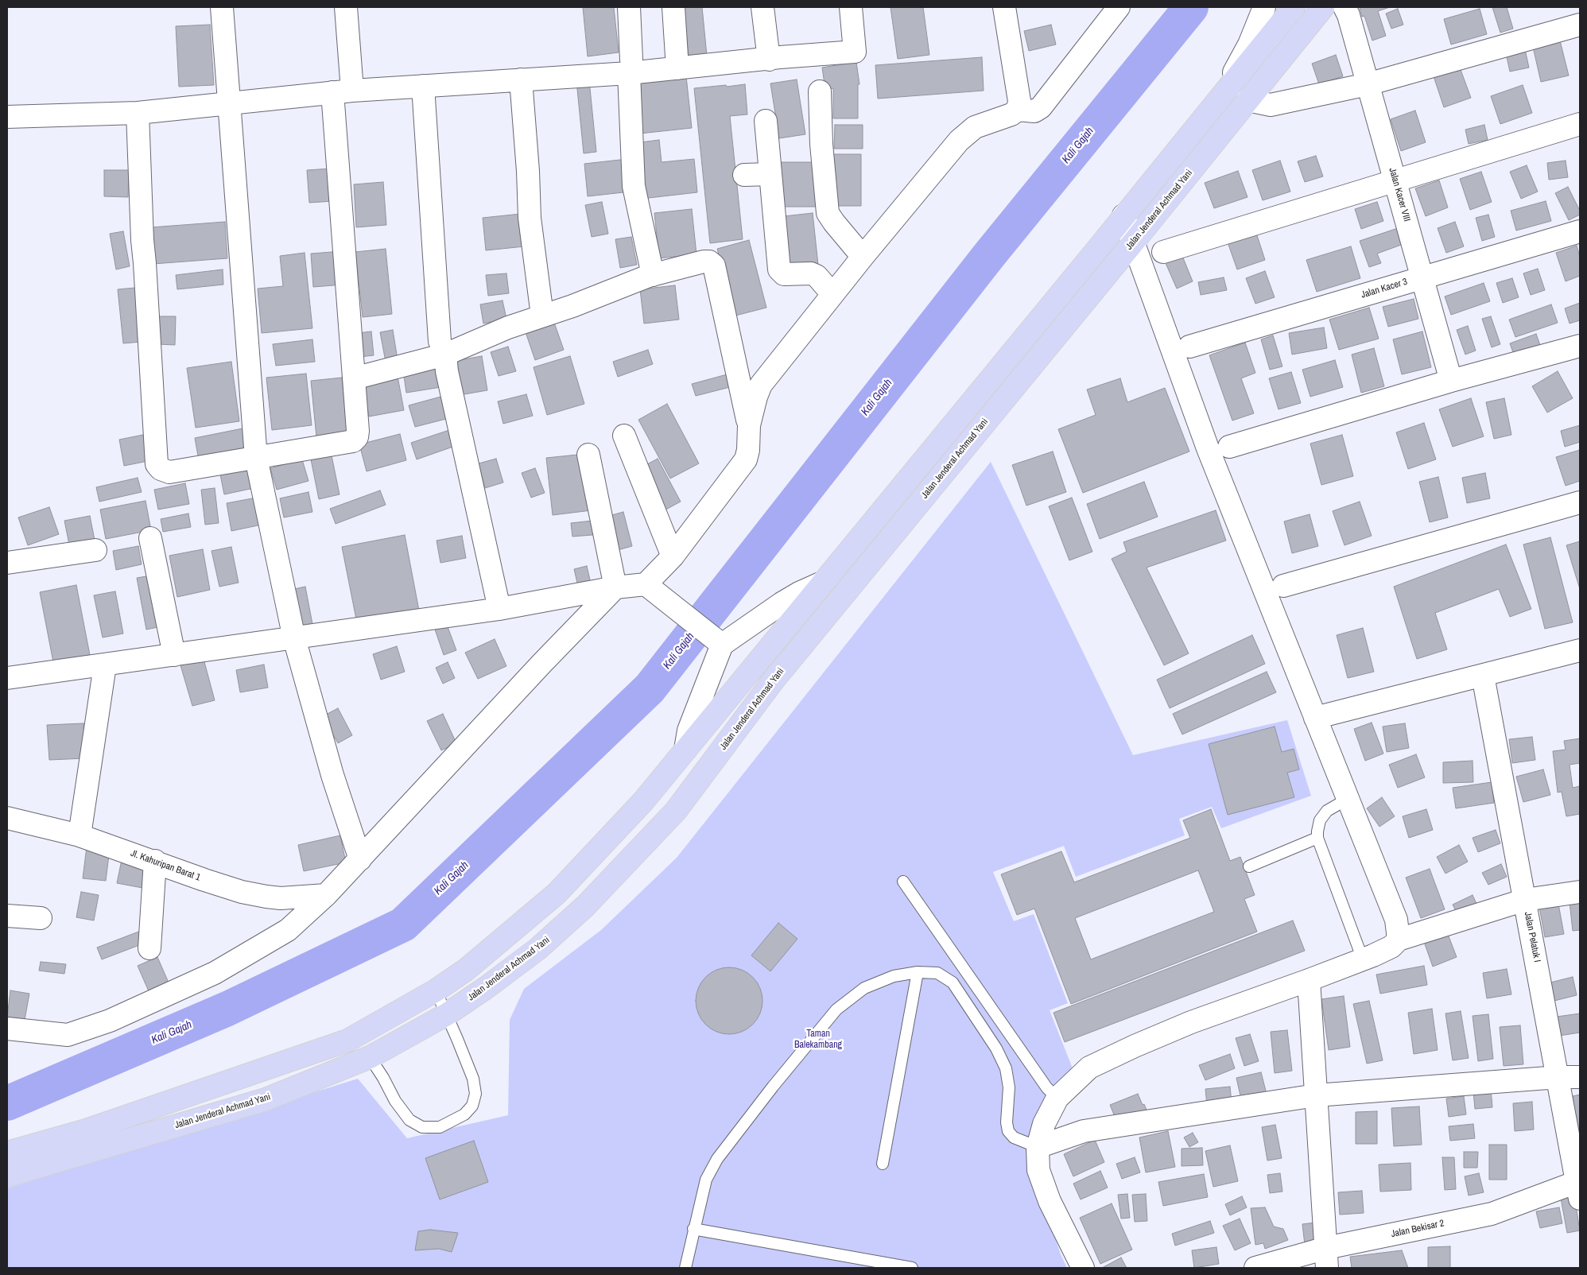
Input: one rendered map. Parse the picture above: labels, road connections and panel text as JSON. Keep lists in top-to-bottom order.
{
  "streets": {
    "main road": ["Jalan Jenderal Achmad Yani"],
    "street": [
      "Jalan Kacer VIII",
      "Jalan Kacer 3",
      "Jl. Kahuripan Barat 1",
      "Jalan Pelatuk I",
      "Jalan Bekisar 2"
    ]
  },
  "crossings": [
    ["Jalan Kacer VIII", "Jalan Kacer 3"],
    ["Jalan Pelatuk I", "Jalan Bekisar 2"]
  ],
  "water": ["Kali Gajah"],
  "parks": ["Taman Balekambang"]
}
